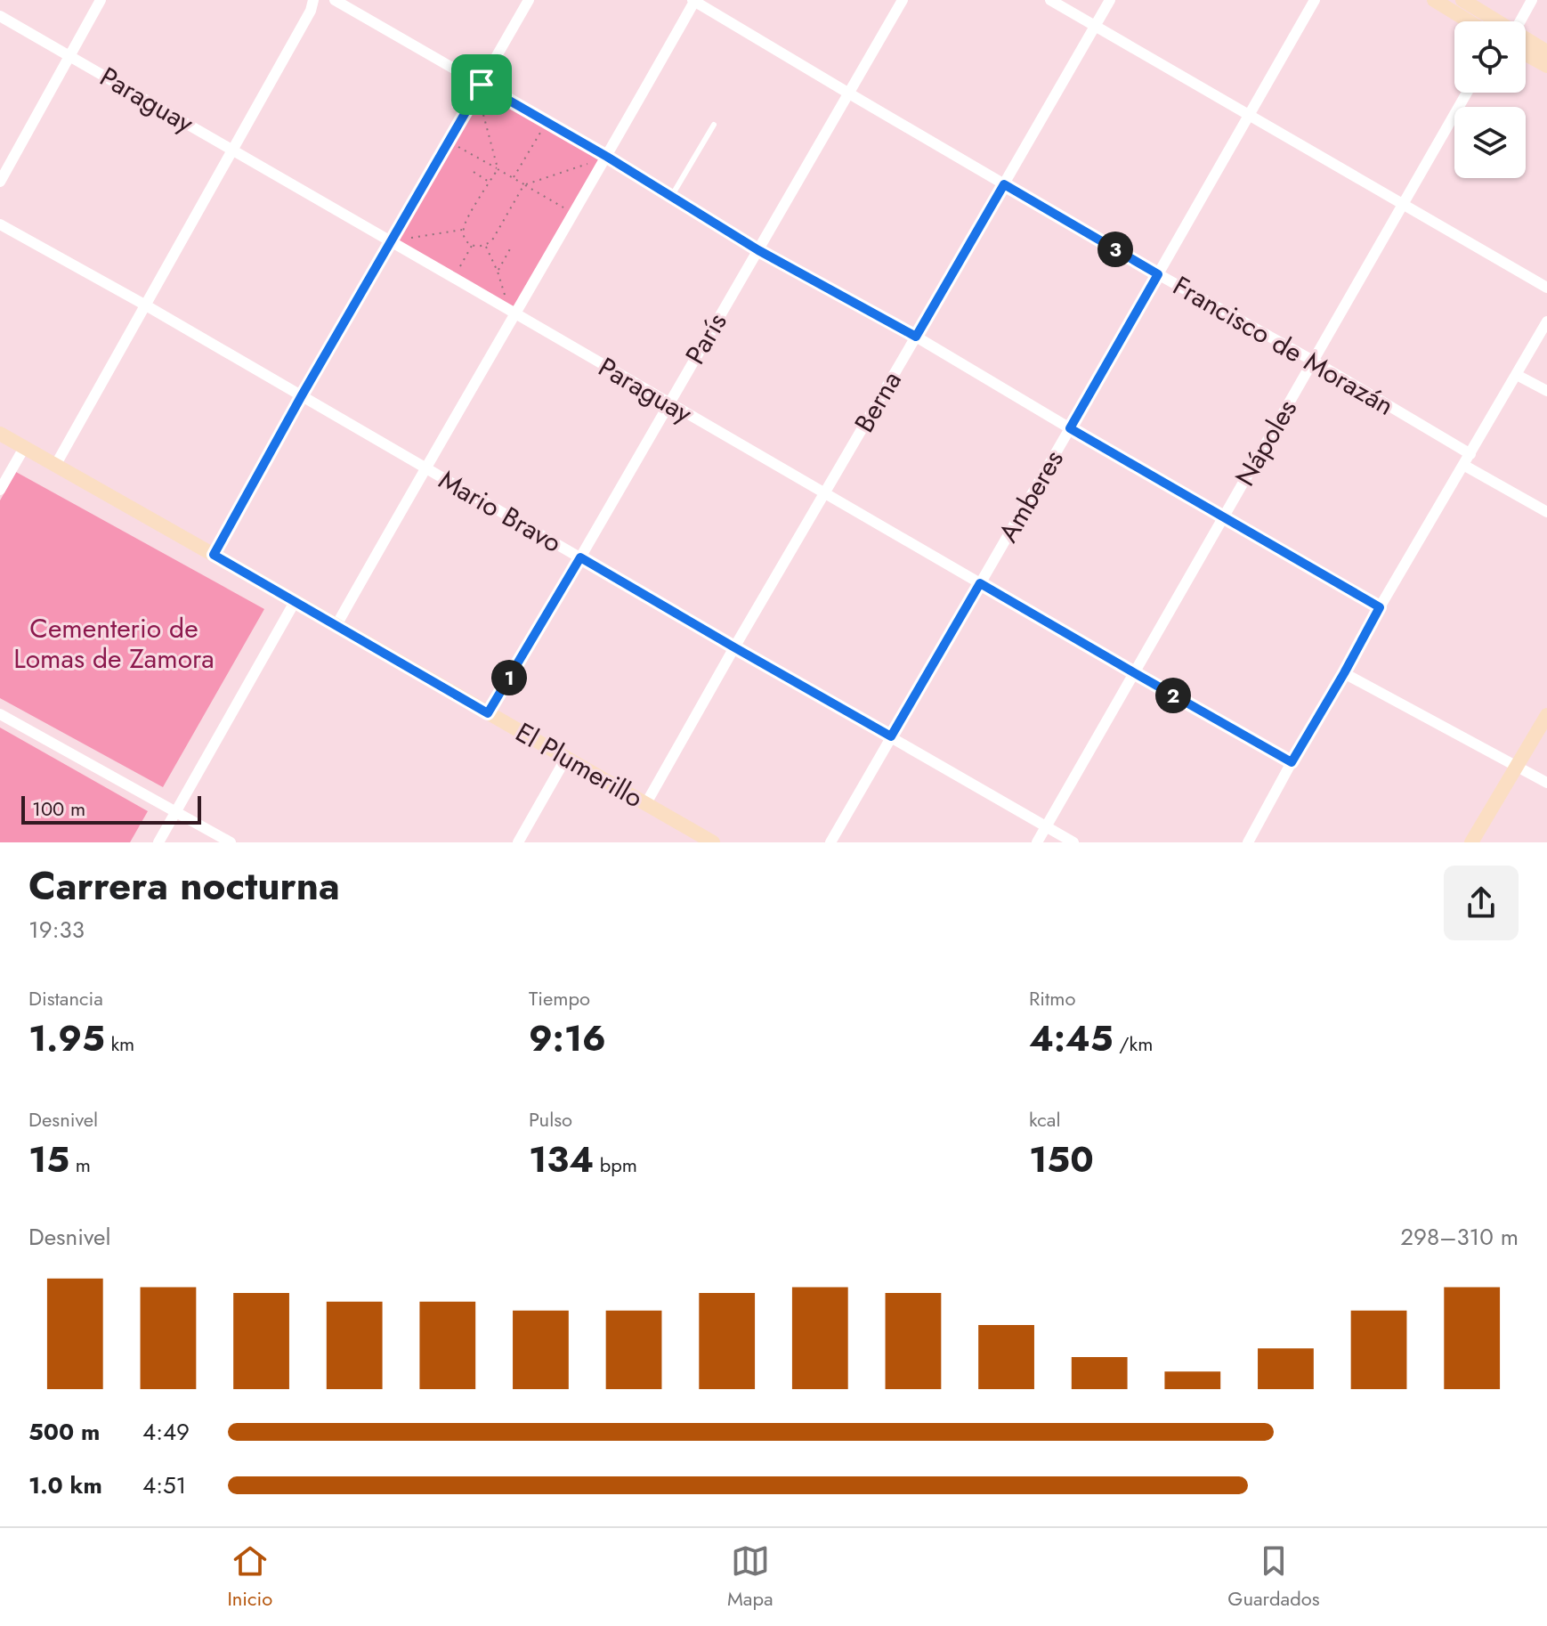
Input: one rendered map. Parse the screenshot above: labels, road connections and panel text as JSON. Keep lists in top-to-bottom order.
{
  "streets": {
    "street": [
      "Paraguay",
      "París",
      "Francisco de Morazán",
      "Berna",
      "Nápoles",
      "Amberes",
      "Mario Bravo",
      "El Plumerillo"
    ]
  },
  "crossings": [
    ["Paraguay", "París"],
    ["Paraguay", "Berna"],
    ["Paraguay", "Nápoles"],
    ["Paraguay", "Amberes"],
    ["París", "Francisco de Morazán"],
    ["París", "Mario Bravo"],
    ["París", "El Plumerillo"],
    ["Francisco de Morazán", "Berna"],
    ["Francisco de Morazán", "Nápoles"],
    ["Francisco de Morazán", "Amberes"],
    ["Berna", "Mario Bravo"],
    ["Berna", "El Plumerillo"],
    ["Nápoles", "Mario Bravo"],
    ["Amberes", "Mario Bravo"]
  ],
  "parks": ["Cementerio de Lomas de Zamora"],
  "scale_bar": "100 m",
  "page": {
    "pins": ["3", "1", "2"],
    "scale": "100 m",
    "heading": ["Carrera nocturna", "19:33"],
    "stats": [
      ["Distancia", "1.95 km"],
      ["Tiempo", "9:16"],
      ["Ritmo", "4:45 /km"],
      ["Desnivel", "15 m"],
      ["Pulso", "134 bpm"],
      ["kcal", "150"]
    ],
    "chart": ["Desnivel", "298–310 m"],
    "list": [
      {
        "name": "500 m",
        "note": "4:49"
      },
      {
        "name": "1.0 km",
        "note": "4:51"
      }
    ],
    "tabs": ["Inicio", "Mapa", "Guardados"]
  }
}
